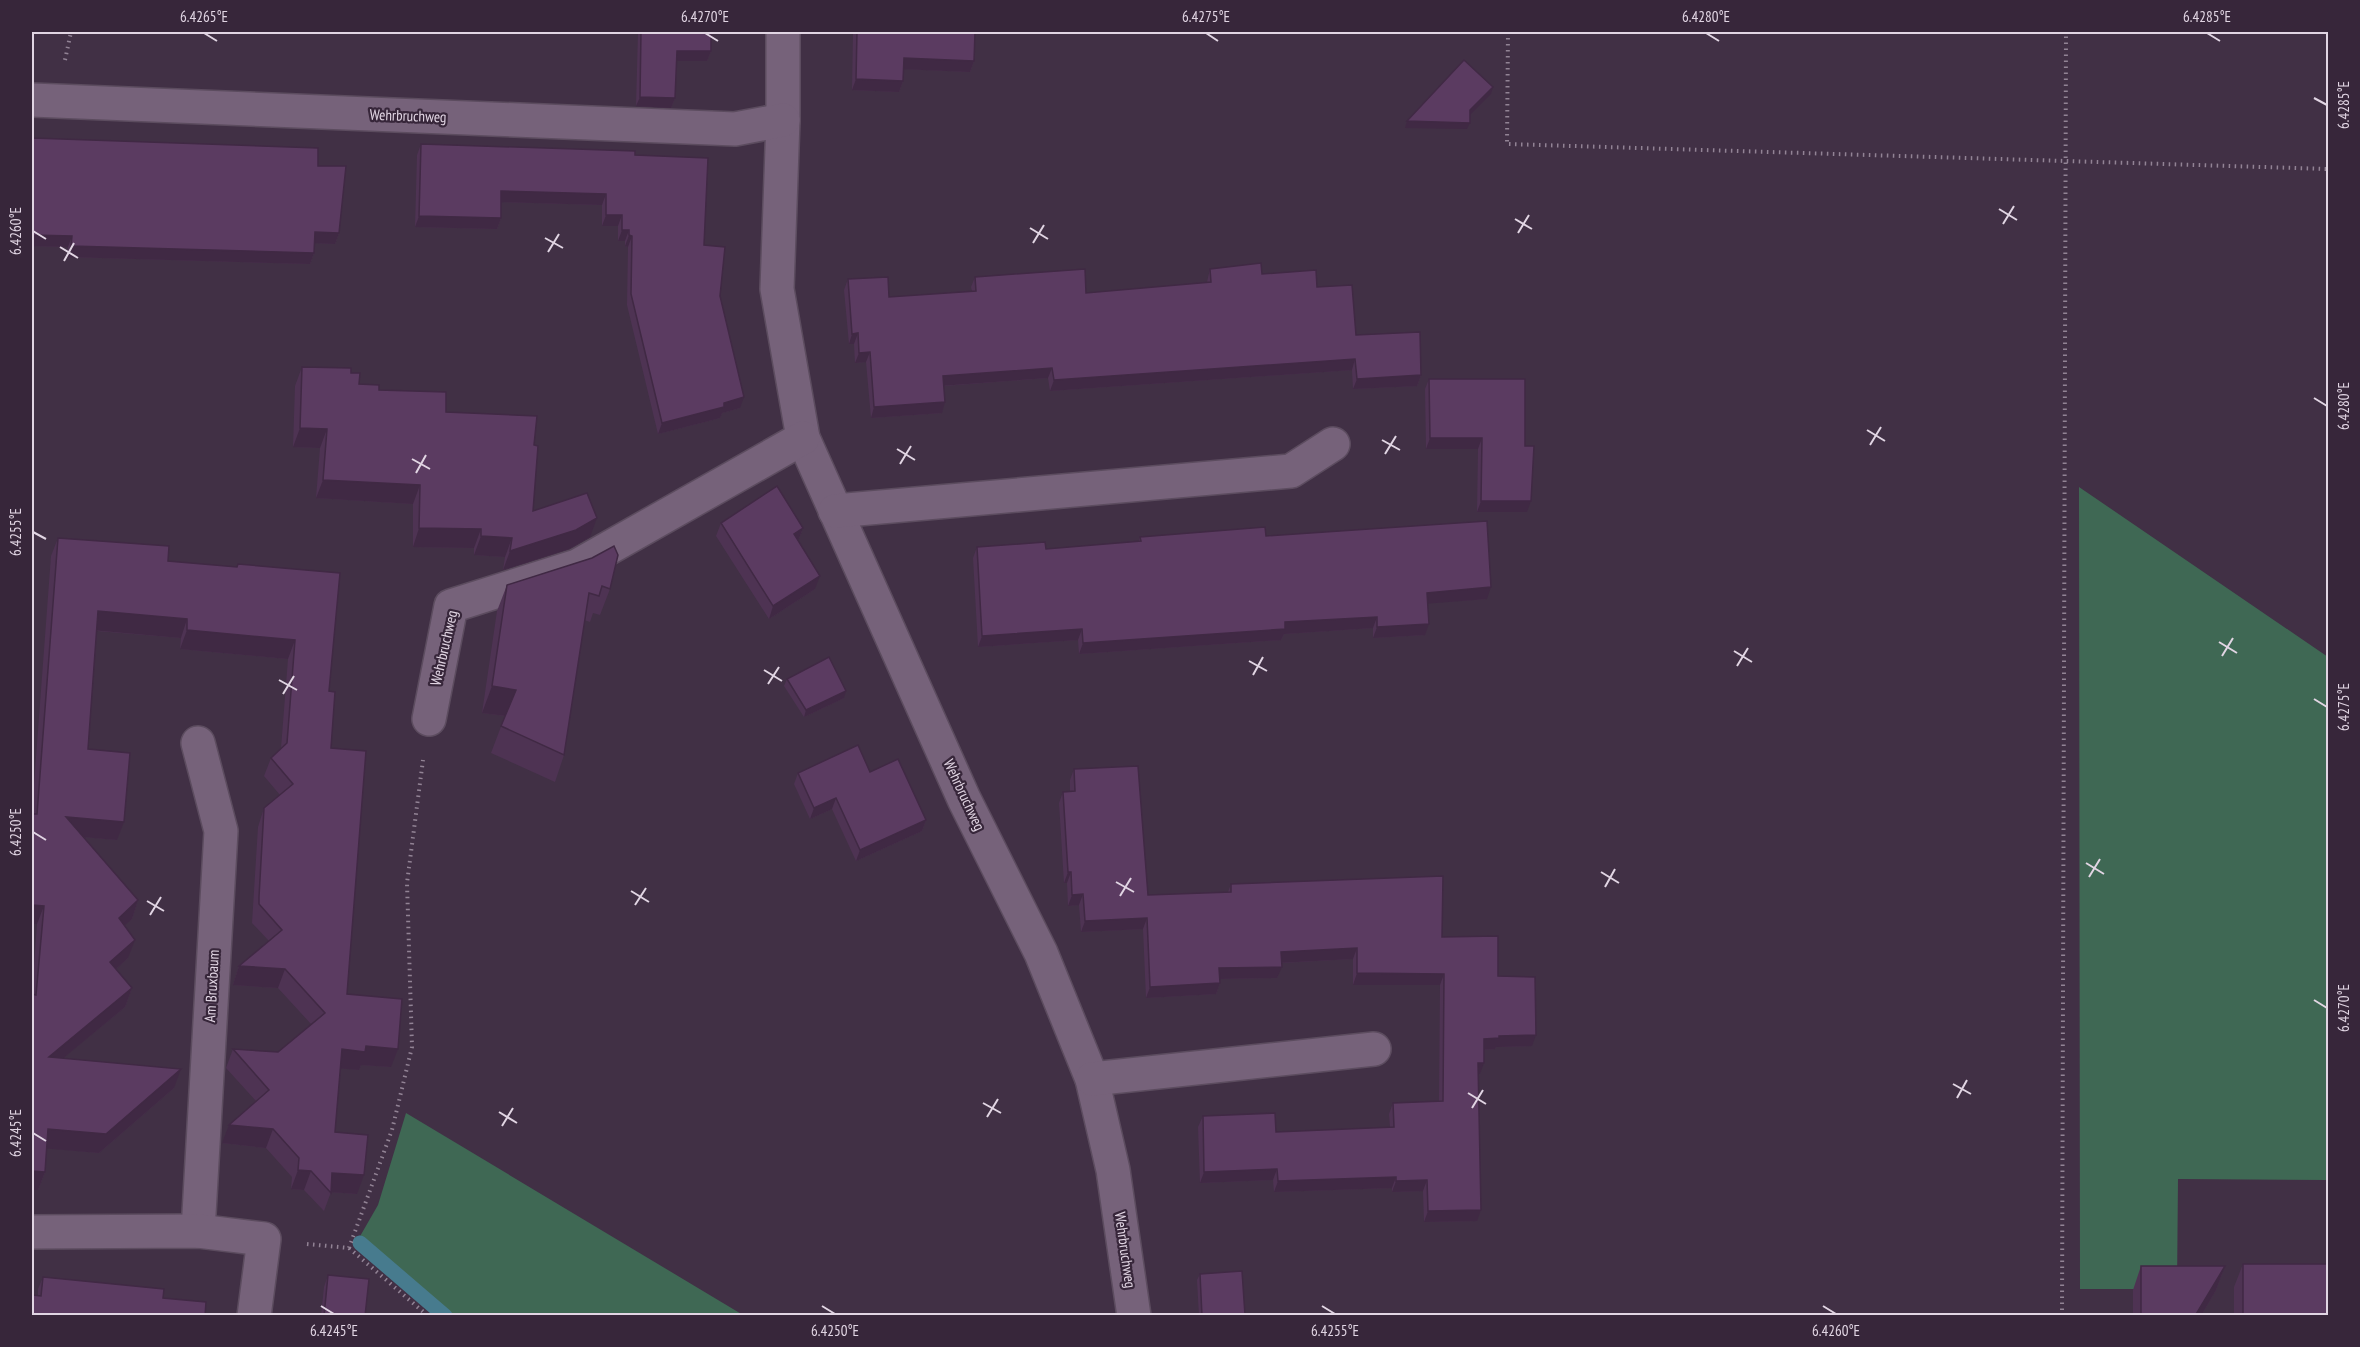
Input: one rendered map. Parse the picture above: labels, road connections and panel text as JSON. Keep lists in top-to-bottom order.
{
  "streets": {
    "street": ["Wehrbruchweg", "Am Bruxbaum"]
  },
  "coordinates": [
    "6.4265°E",
    "6.4270°E",
    "6.4275°E",
    "6.4280°E",
    "6.4285°E",
    "6.4260°E",
    "6.4255°E",
    "6.4250°E",
    "6.4245°E"
  ]
}
